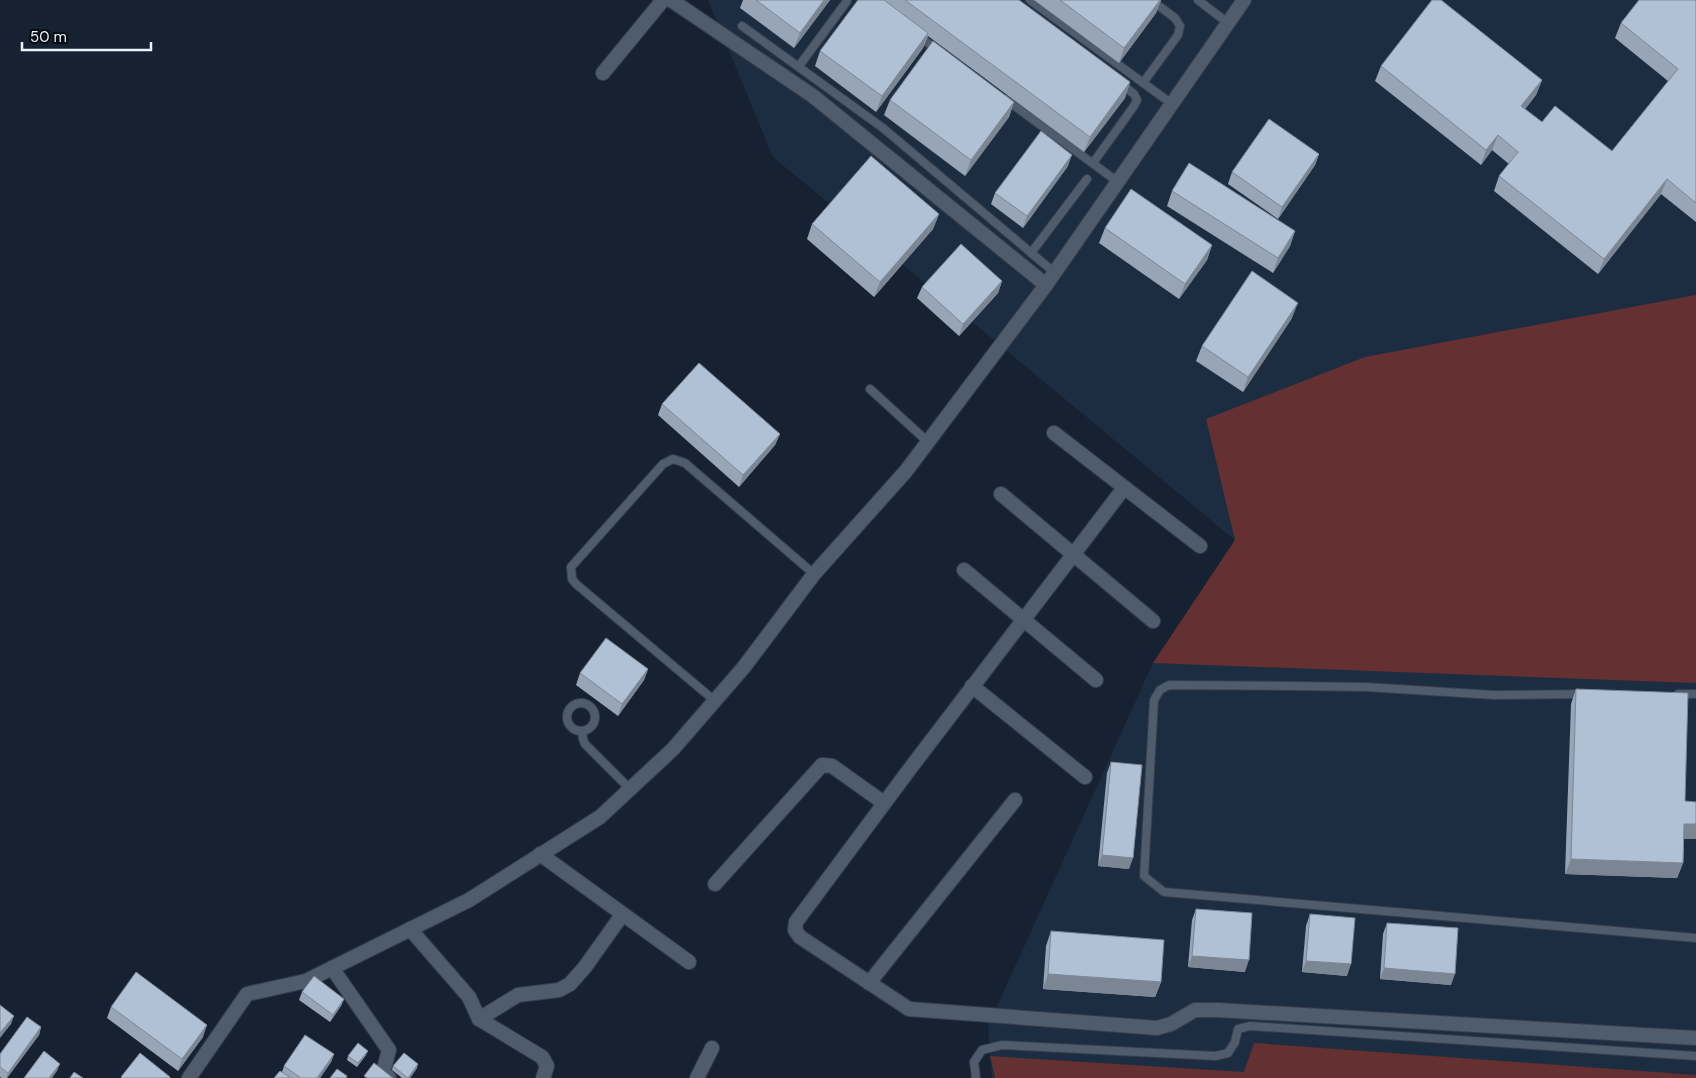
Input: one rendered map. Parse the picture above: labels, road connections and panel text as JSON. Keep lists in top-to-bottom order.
{
  "scale_bar": "50 m"
}
